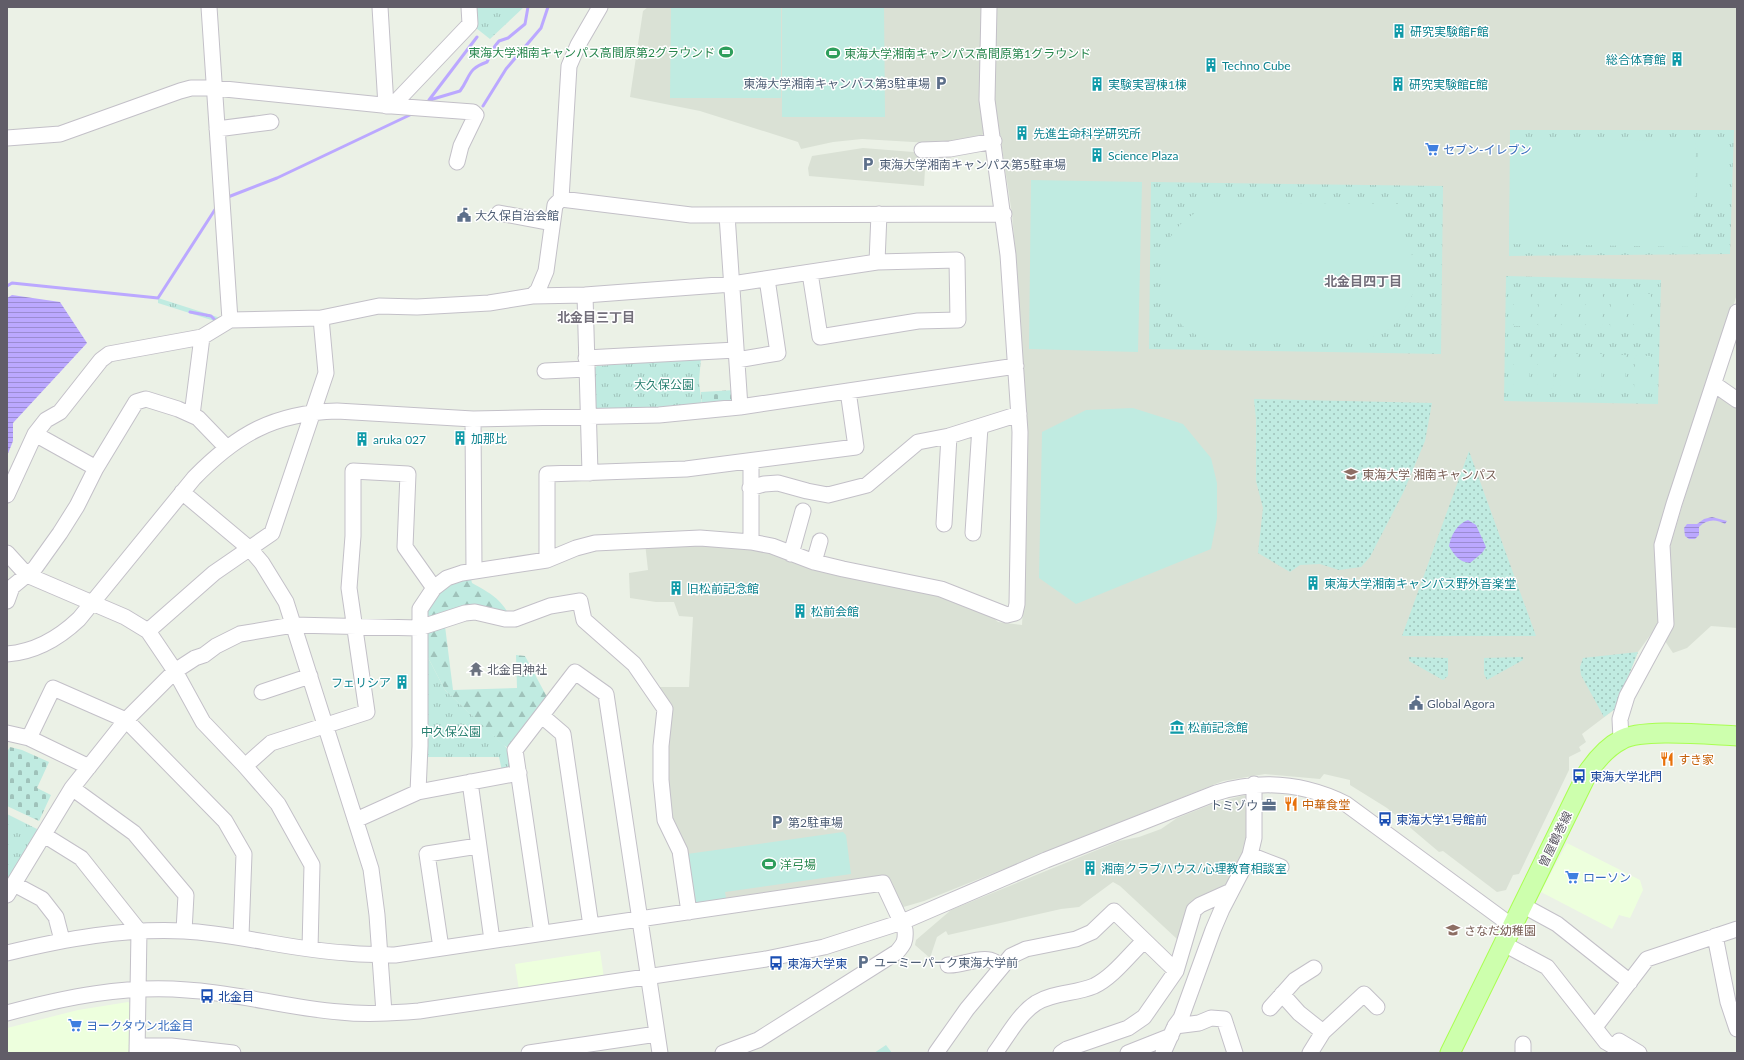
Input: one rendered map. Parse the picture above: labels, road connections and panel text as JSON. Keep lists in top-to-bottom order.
{
  "streets": {
    "main road": ["曽屋鶴巻線"]
  },
  "districts": ["北金目四丁目", "北金目三丁目"],
  "parks": ["大久保公園", "中久保公園"],
  "places": {
    "building": [
      "研究実験館F館",
      "総合体育館",
      "Techno Cube",
      "実験実習棟1棟",
      "研究実験館E館",
      "先進生命科学研究所",
      "Science Plaza",
      "加那比",
      "aruka 027",
      "東海大学湘南キャンパス野外音楽堂",
      "旧松前記念館",
      "松前会館",
      "フェリシア",
      "湘南クラブハウス/心理教育相談室"
    ],
    "sports": ["東海大学湘南キャンパス高間原第2グラウンド", "東海大学湘南キャンパス高間原第1グラウンド", "洋弓場"],
    "parking": [
      "東海大学湘南キャンパス第3駐車場",
      "東海大学湘南キャンパス第5駐車場",
      "第2駐車場",
      "ユーミーパーク東海大学前"
    ],
    "supermarket": ["セブン-イレブン", "ローソン", "ヨークタウン北金目"],
    "public building": ["大久保自治会館", "Global Agora"],
    "school or university": ["東海大学 湘南キャンパス", "さなだ幼稚園"],
    "temple": ["北金目神社"],
    "museum": ["松前記念館"],
    "restaurant": ["すき家", "中華食堂"],
    "bus stop": [
      "東海大学北門",
      "東海大学1号館前",
      "東海大学東",
      "北金目"
    ],
    "office": ["トミゾウ"]
  }
}
